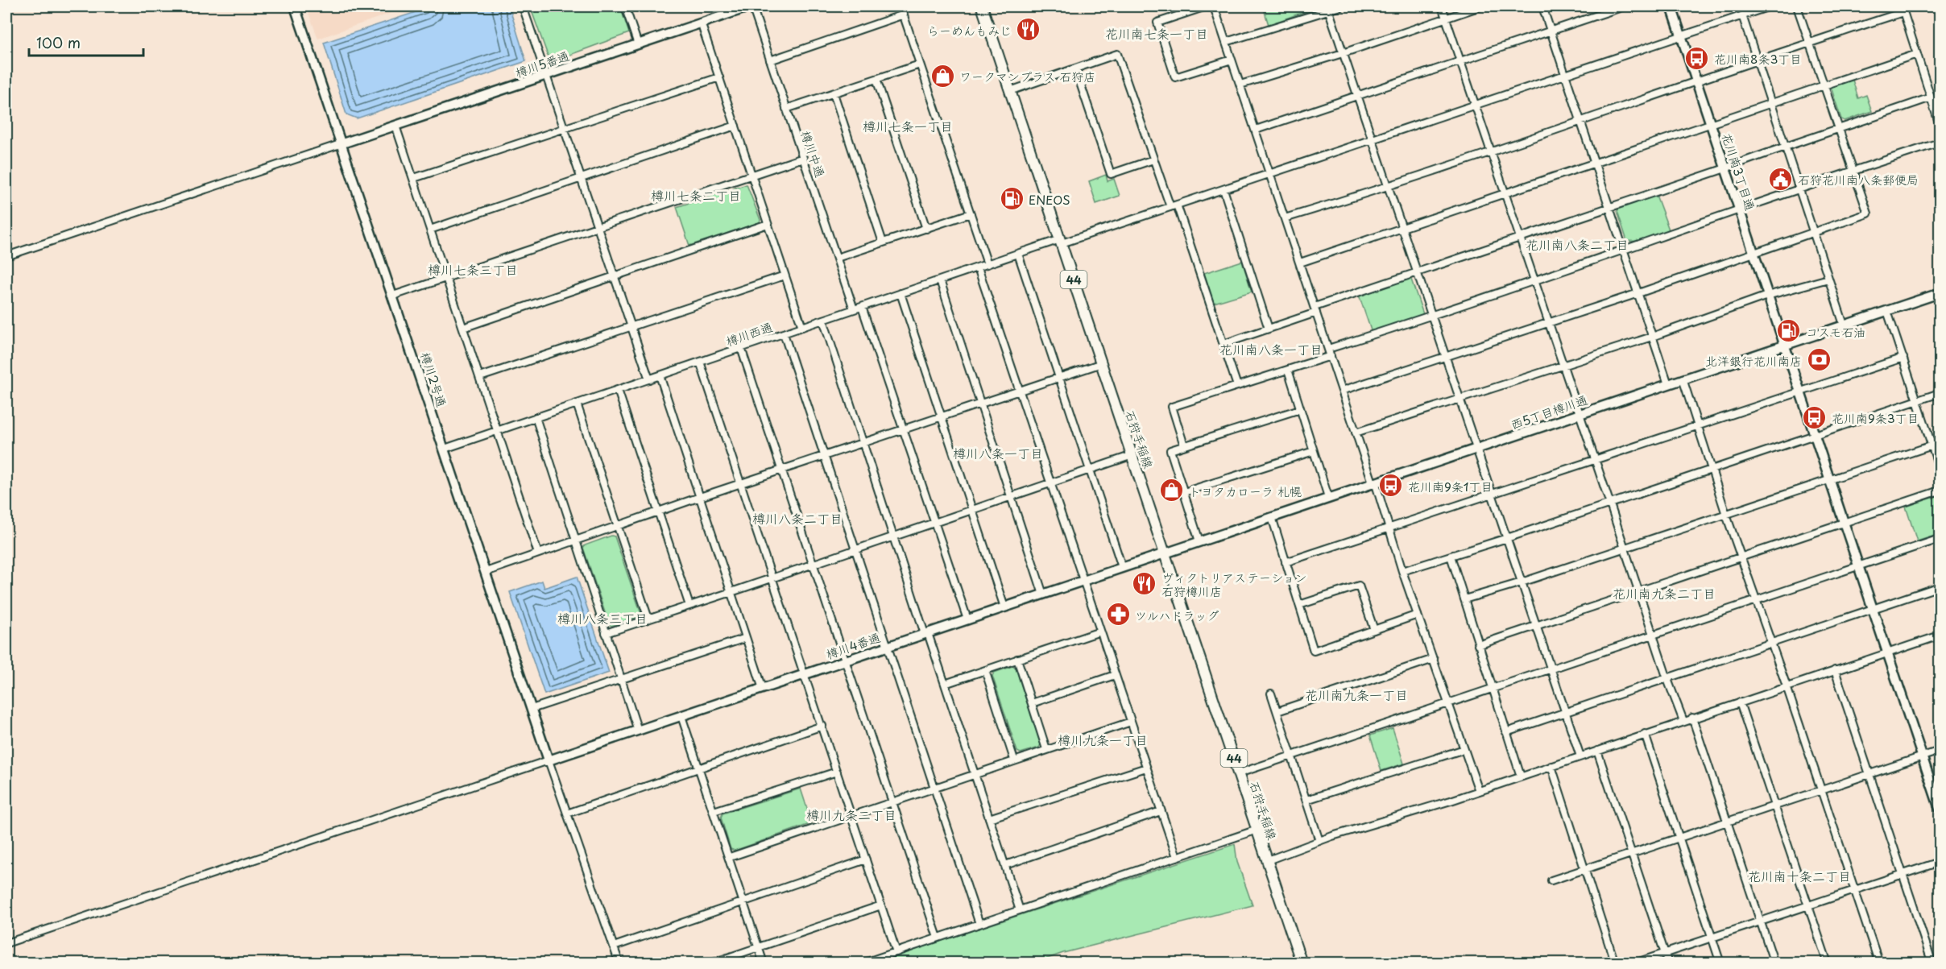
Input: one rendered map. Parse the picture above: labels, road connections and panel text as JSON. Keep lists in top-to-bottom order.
{
  "streets": {
    "main road": ["44", "石狩手稲線"],
    "street": [
      "樽川5番通",
      "樽川中通",
      "花川南3丁目通",
      "樽川西通",
      "樽川2号通",
      "西5丁目樽川通",
      "樽川4番通"
    ]
  },
  "crossings": [
    ["樽川5番通", "樽川中通"],
    ["樽川5番通", "樽川2号通"],
    ["樽川中通", "樽川西通"],
    ["花川南3丁目通", "樽川西通"],
    ["花川南3丁目通", "西5丁目樽川通"],
    ["樽川西通", "樽川2号通"],
    ["樽川西通", "石狩手稲線"],
    ["樽川2号通", "樽川4番通"],
    ["西5丁目樽川通", "石狩手稲線"],
    ["西5丁目樽川通", "樽川4番通"],
    ["石狩手稲線", "樽川4番通"]
  ],
  "districts": [
    "花川南七条一丁目",
    "樽川七条一丁目",
    "樽川七条二丁目",
    "花川南八条二丁目",
    "樽川七条三丁目",
    "花川南八条一丁目",
    "樽川八条一丁目",
    "樽川八条二丁目",
    "花川南九条二丁目",
    "樽川八条三丁目",
    "花川南九条一丁目",
    "樽川九条一丁目",
    "樽川九条二丁目",
    "花川南十条二丁目"
  ],
  "places": {
    "restaurant": ["らーめんもみじ", "ヴィクトリアステーション 石狩樽川店"],
    "bus stop": ["花川南8条3丁目", "花川南9条3丁目", "花川南9条1丁目"],
    "shop": ["ワークマンプラス 石狩店", "トヨタカローラ 札幌"],
    "public building": ["石狩花川南八条郵便局"],
    "fuel station": ["ENEOS", "コスモ石油"],
    "bank": ["北洋銀行花川南店"],
    "pharmacy": ["ツルハドラッグ"]
  },
  "scale_bar": "100 m"
}
